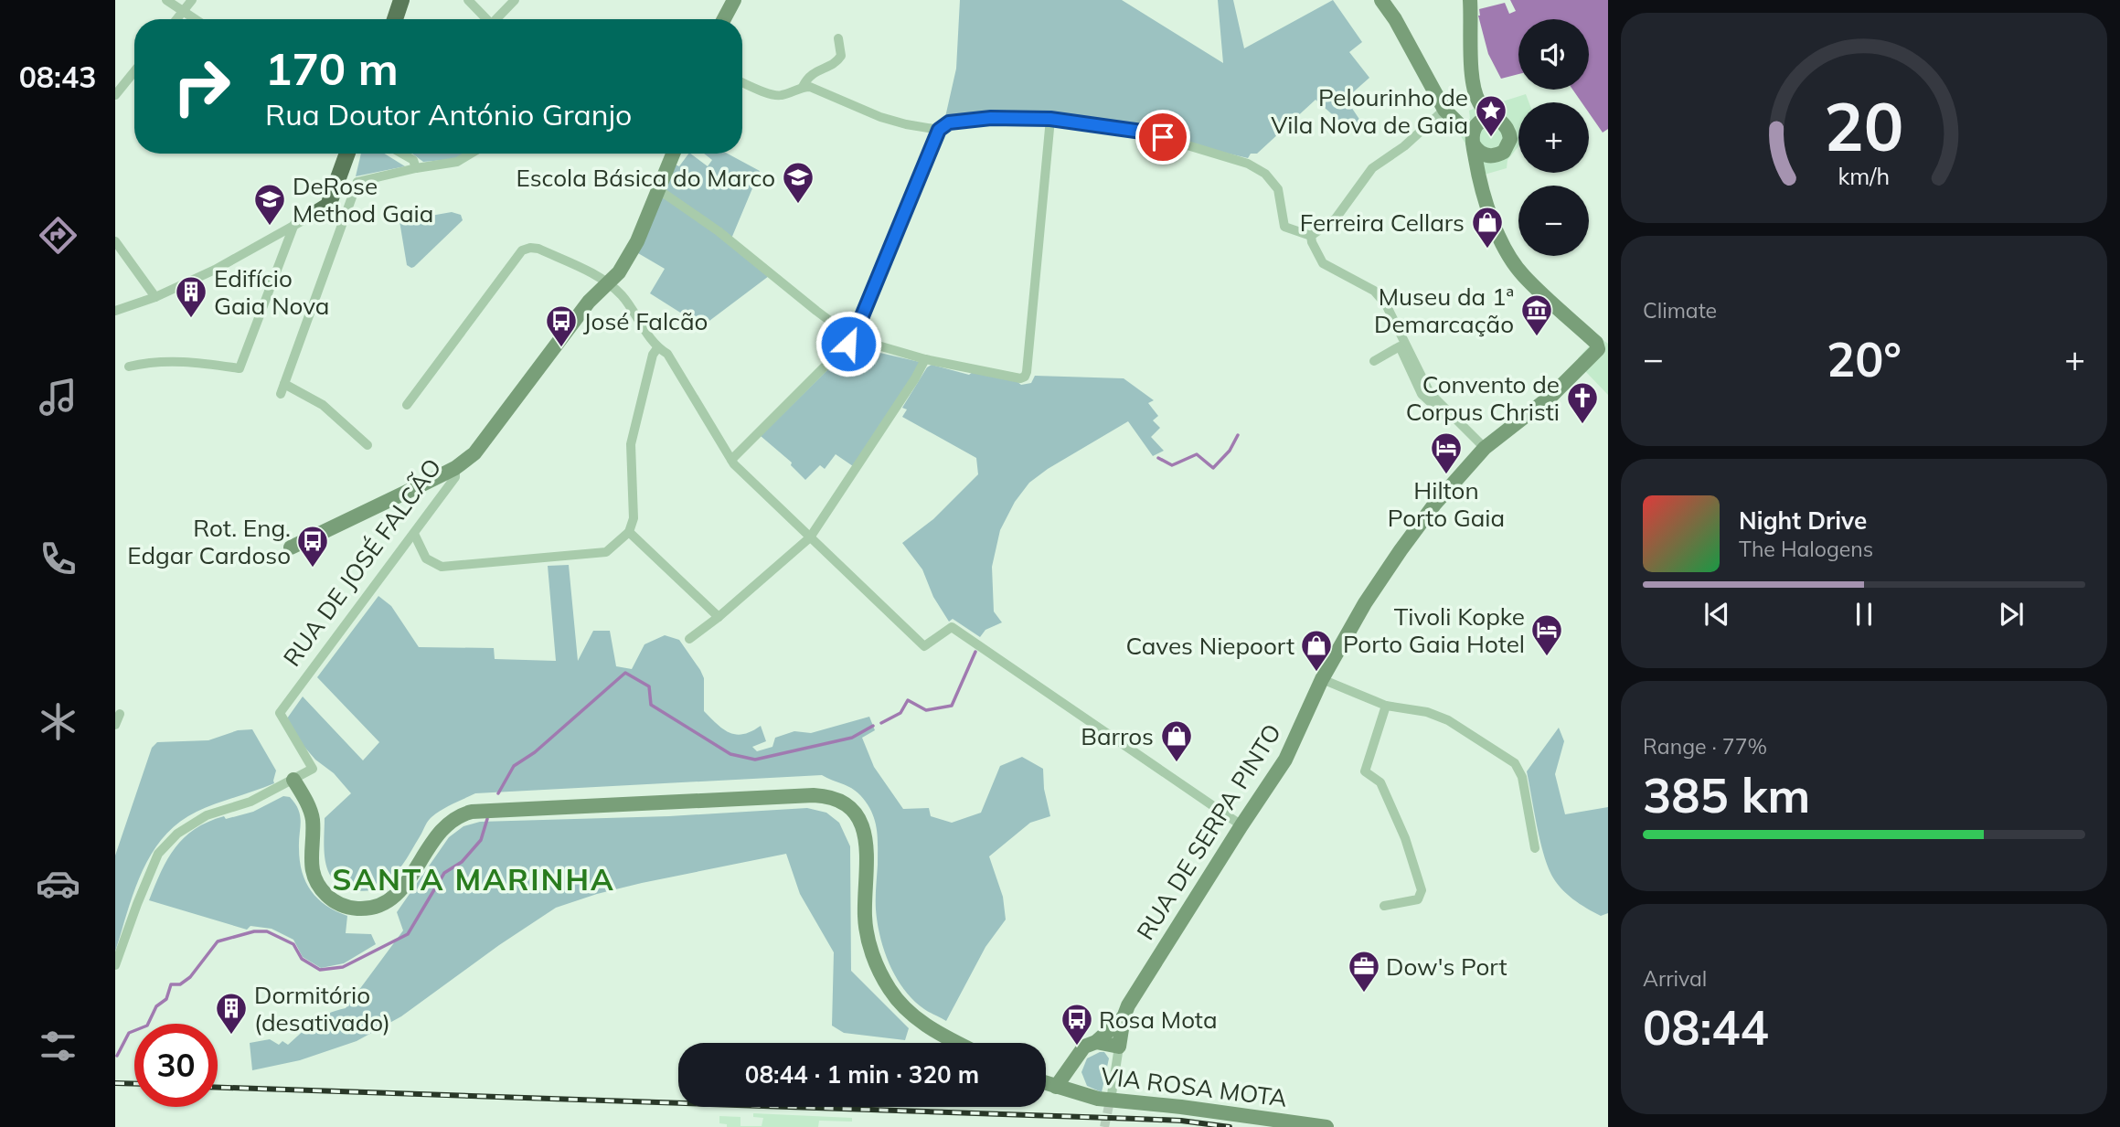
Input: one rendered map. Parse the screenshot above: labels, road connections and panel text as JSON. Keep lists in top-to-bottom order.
{
  "streets": {
    "street": ["RUA DE JOSÉ FALCÃO", "RUA DE SERPA PINTO", "VIA ROSA MOTA"]
  },
  "districts": ["SANTA MARINHA"],
  "places": {
    "place": ["Pelourinho de Vila Nova de Gaia"],
    "school or university": ["Escola Básica do Marco", "DeRose Method Gaia"],
    "shop": ["Ferreira Cellars", "Caves Niepoort", "Barros"],
    "building": ["Edifício Gaia Nova", "Dormitório (desativado)"],
    "museum": ["Museu da 1ª Demarcação"],
    "bus stop": ["José Falcão", "Rot. Eng. Edgar Cardoso", "Rosa Mota"],
    "church": ["Convento de Corpus Christi"],
    "hotel": ["Hilton Porto Gaia", "Tivoli Kopke Porto Gaia Hotel"],
    "office": ["Dow's Port"]
  },
  "page": {
    "tabs": "08:43",
    "map_buttons": ["+", "−"],
    "turn": ["170 m", "Rua Doutor António Granjo"],
    "tile": [
      "Climate",
      ["Range · 77%", "385 km"],
      ["Arrival", "08:44"]
    ],
    "heat": ["−", "20°", "+"],
    "song": ["Night Drive", "The Halogens"],
    "limit": "30",
    "trip": "08:44 · 1 min · 320 m",
    "gauge": ["20", "km/h"]
  }
}
